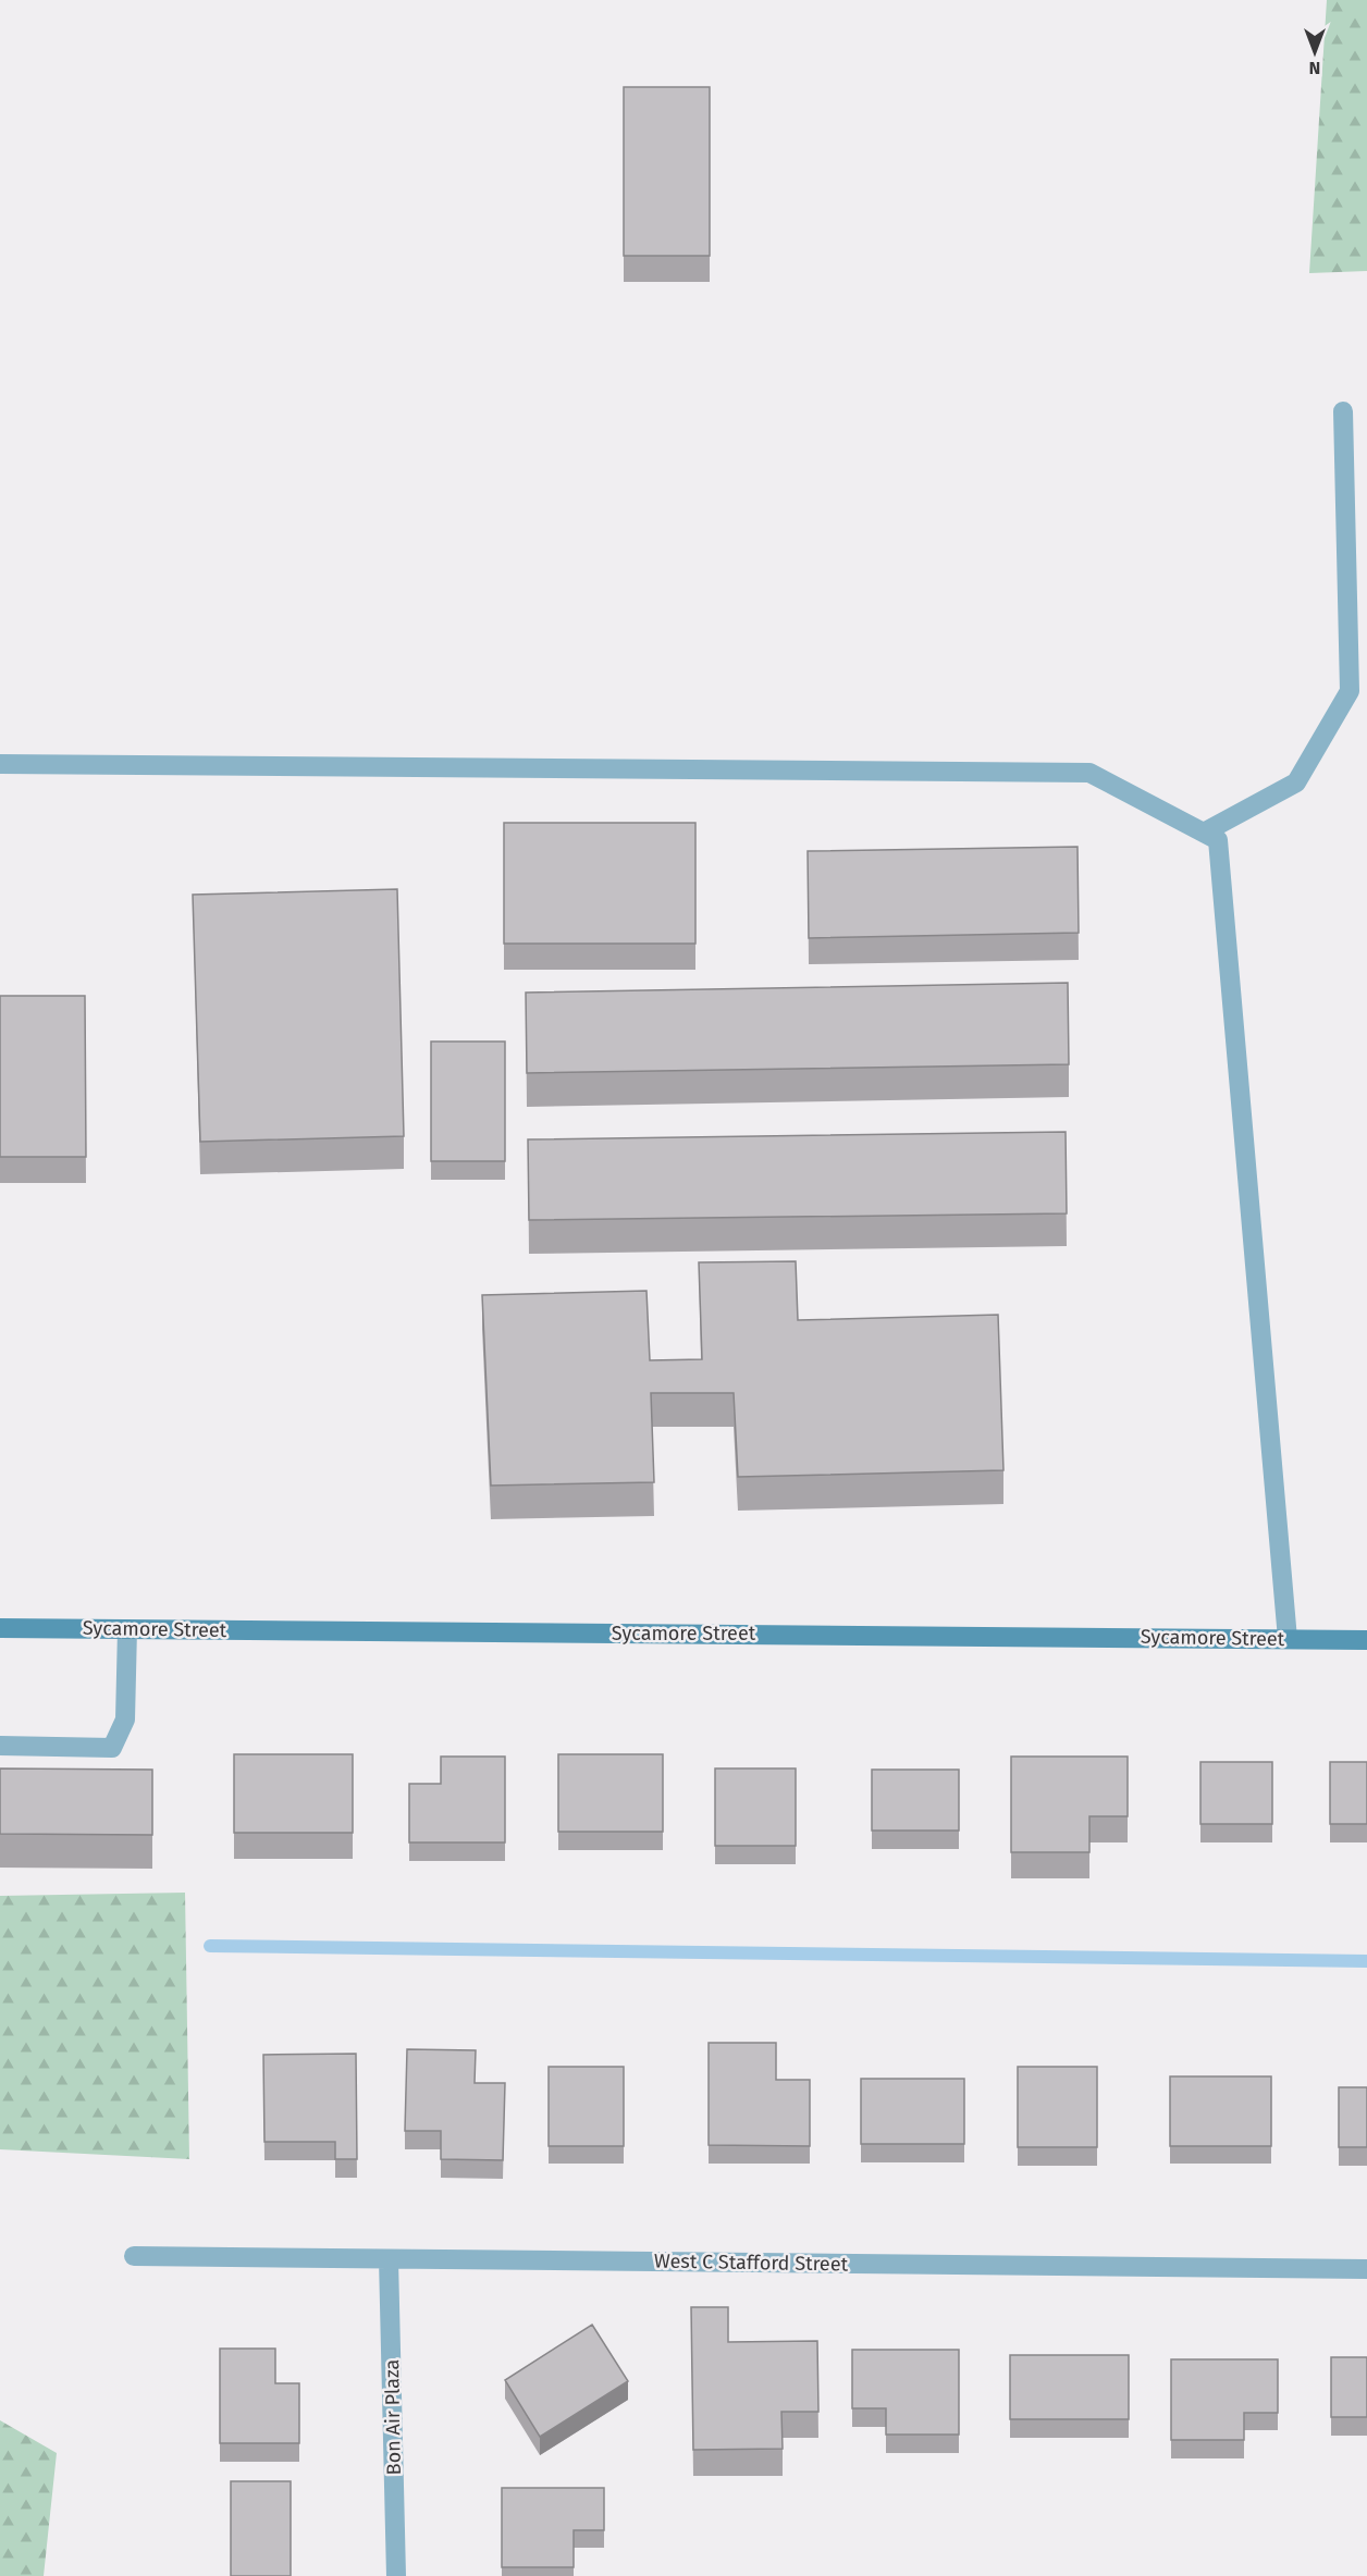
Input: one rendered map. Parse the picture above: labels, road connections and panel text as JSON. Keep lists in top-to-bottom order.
{
  "streets": {
    "street": ["Sycamore Street", "West C Stafford Street", "Bon Air Plaza"]
  },
  "crossings": [
    ["West C Stafford Street", "Bon Air Plaza"]
  ],
  "north": "bottom"
}
